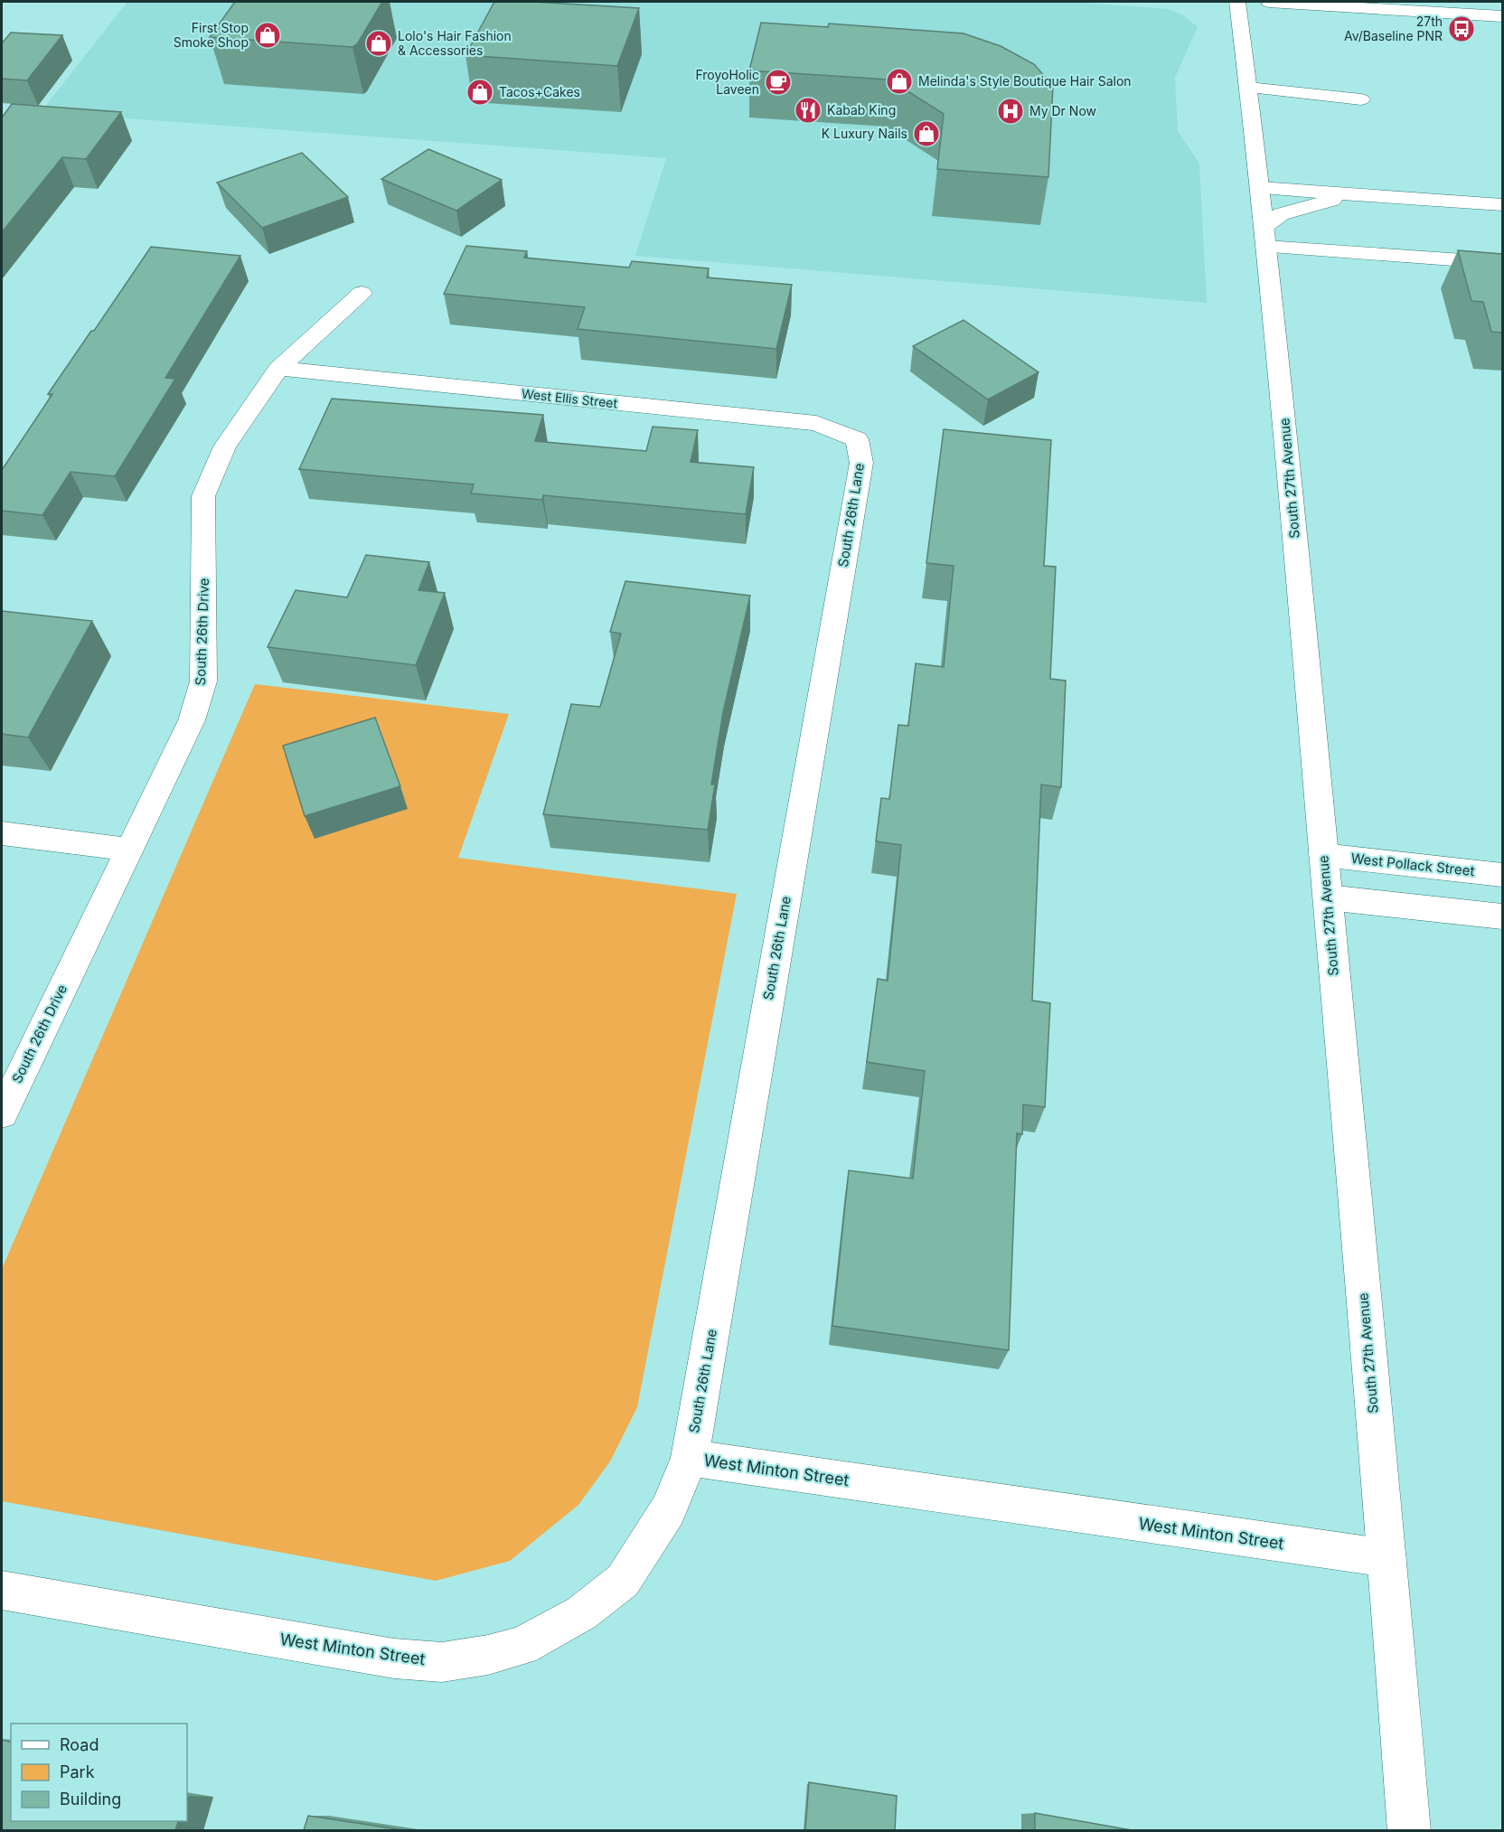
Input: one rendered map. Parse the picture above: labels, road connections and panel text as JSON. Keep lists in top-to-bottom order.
{
  "streets": {
    "street": [
      "West Ellis Street",
      "South 27th Avenue",
      "South 26th Lane",
      "South 26th Drive",
      "West Pollack Street",
      "West Minton Street"
    ]
  },
  "crossings": [
    ["West Ellis Street", "South 26th Lane"],
    ["West Ellis Street", "South 26th Drive"],
    ["South 27th Avenue", "West Pollack Street"],
    ["South 27th Avenue", "West Minton Street"],
    ["South 26th Lane", "West Minton Street"]
  ],
  "places": {
    "bus stop": ["27th Av/Baseline PNR"],
    "shop": [
      "First Stop Smoke Shop",
      "Lolo's Hair Fashion & Accessories",
      "Melinda's Style Boutique Hair Salon",
      "Tacos+Cakes",
      "K Luxury Nails"
    ],
    "cafe": ["FroyoHolic Laveen"],
    "restaurant": ["Kabab King"],
    "hospital": ["My Dr Now"]
  },
  "legend": ["Road", "Park", "Building"]
}
